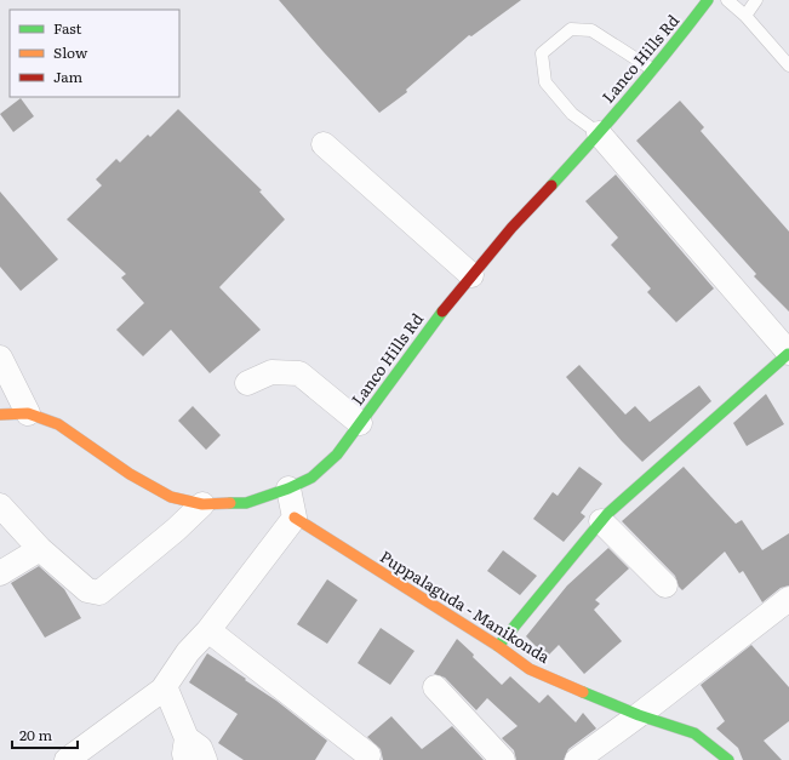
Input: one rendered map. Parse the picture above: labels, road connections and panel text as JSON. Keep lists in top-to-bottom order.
{
  "streets": {
    "street": ["Lanco Hills Rd", "Puppalaguda - Manikonda"]
  },
  "legend": ["Fast", "Slow", "Jam"],
  "scale_bar": "20 m"
}
